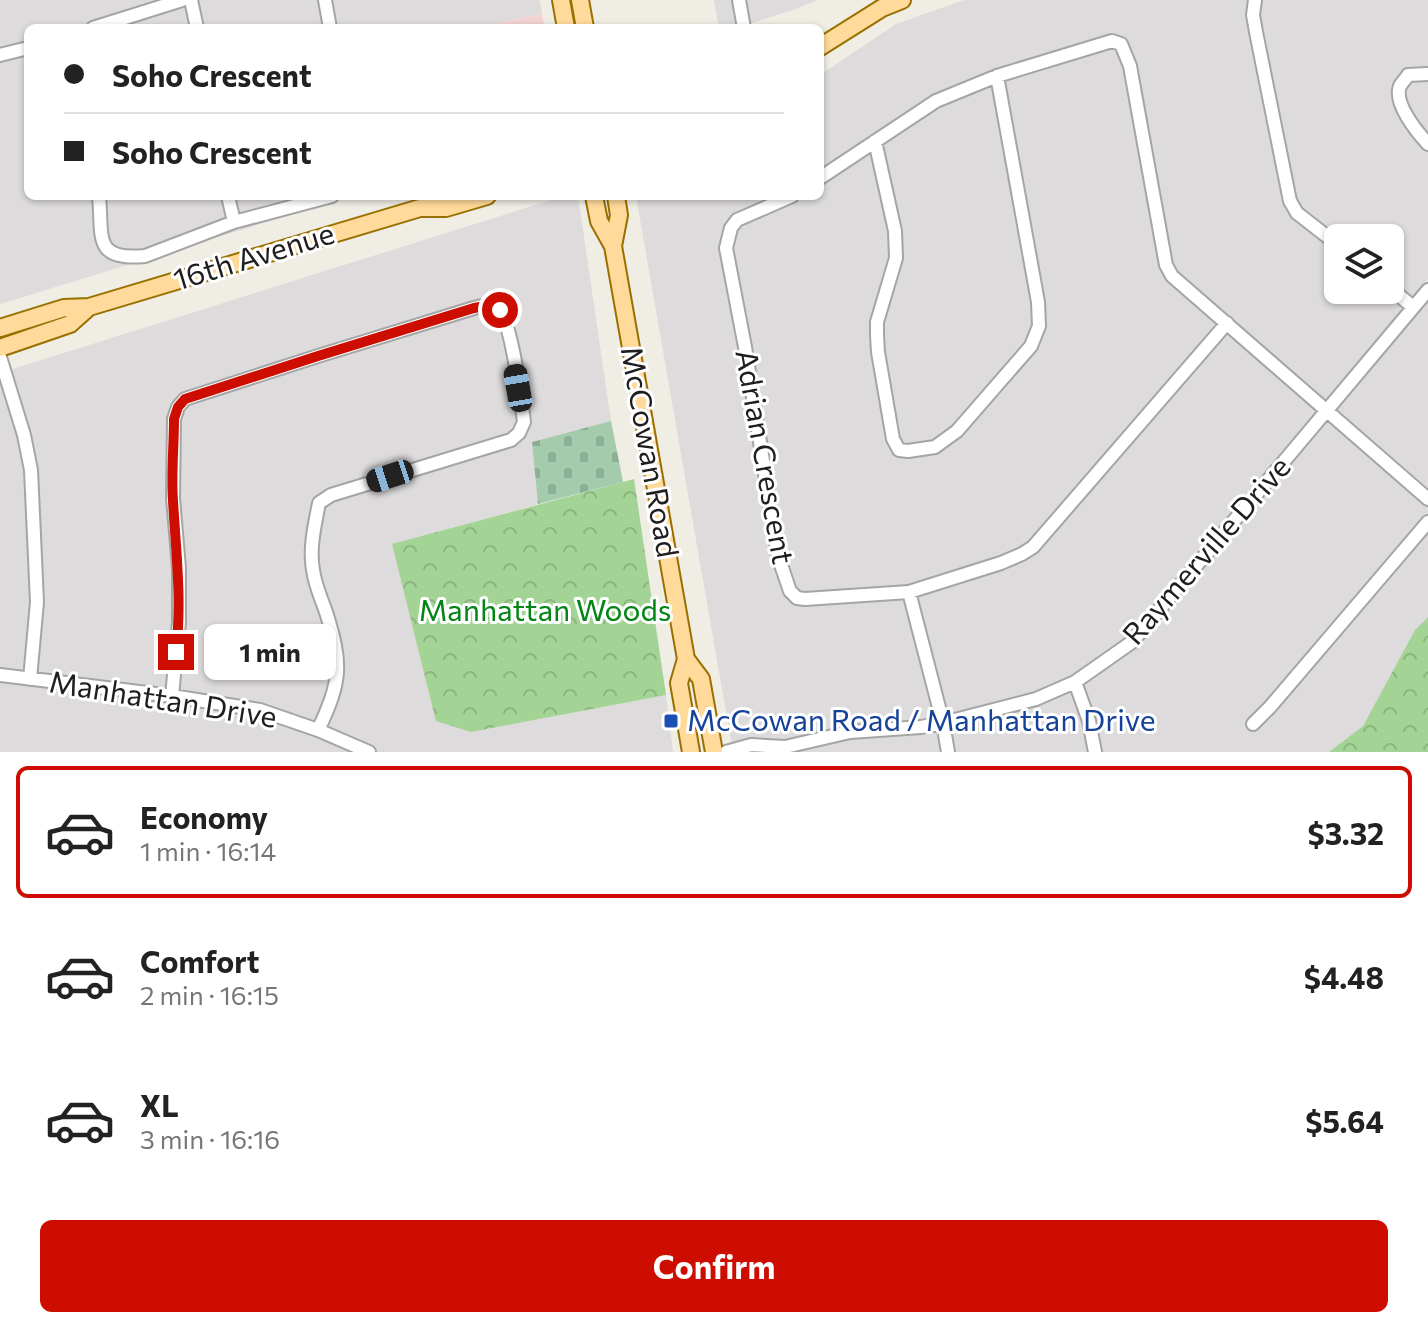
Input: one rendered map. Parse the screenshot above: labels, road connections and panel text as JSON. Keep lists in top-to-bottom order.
{
  "streets": {
    "main road": ["16th Avenue", "McCowan Road"],
    "street": ["Adrian Crescent", "Raymerville Drive", "Manhattan Drive"]
  },
  "parks": ["Manhattan Woods"],
  "places": {
    "transit": ["McCowan Road / Manhattan Drive"]
  },
  "page": {
    "banner": ["Soho Crescent", "Soho Crescent"],
    "bubble": "1 min",
    "list": [
      {
        "name": "Economy",
        "note": "1 min · 16:14",
        "value": "$3.32"
      },
      {
        "name": "Comfort",
        "note": "2 min · 16:15",
        "value": "$4.48"
      },
      {
        "name": "XL",
        "note": "3 min · 16:16",
        "value": "$5.64"
      }
    ],
    "buttons": "Confirm"
  }
}
